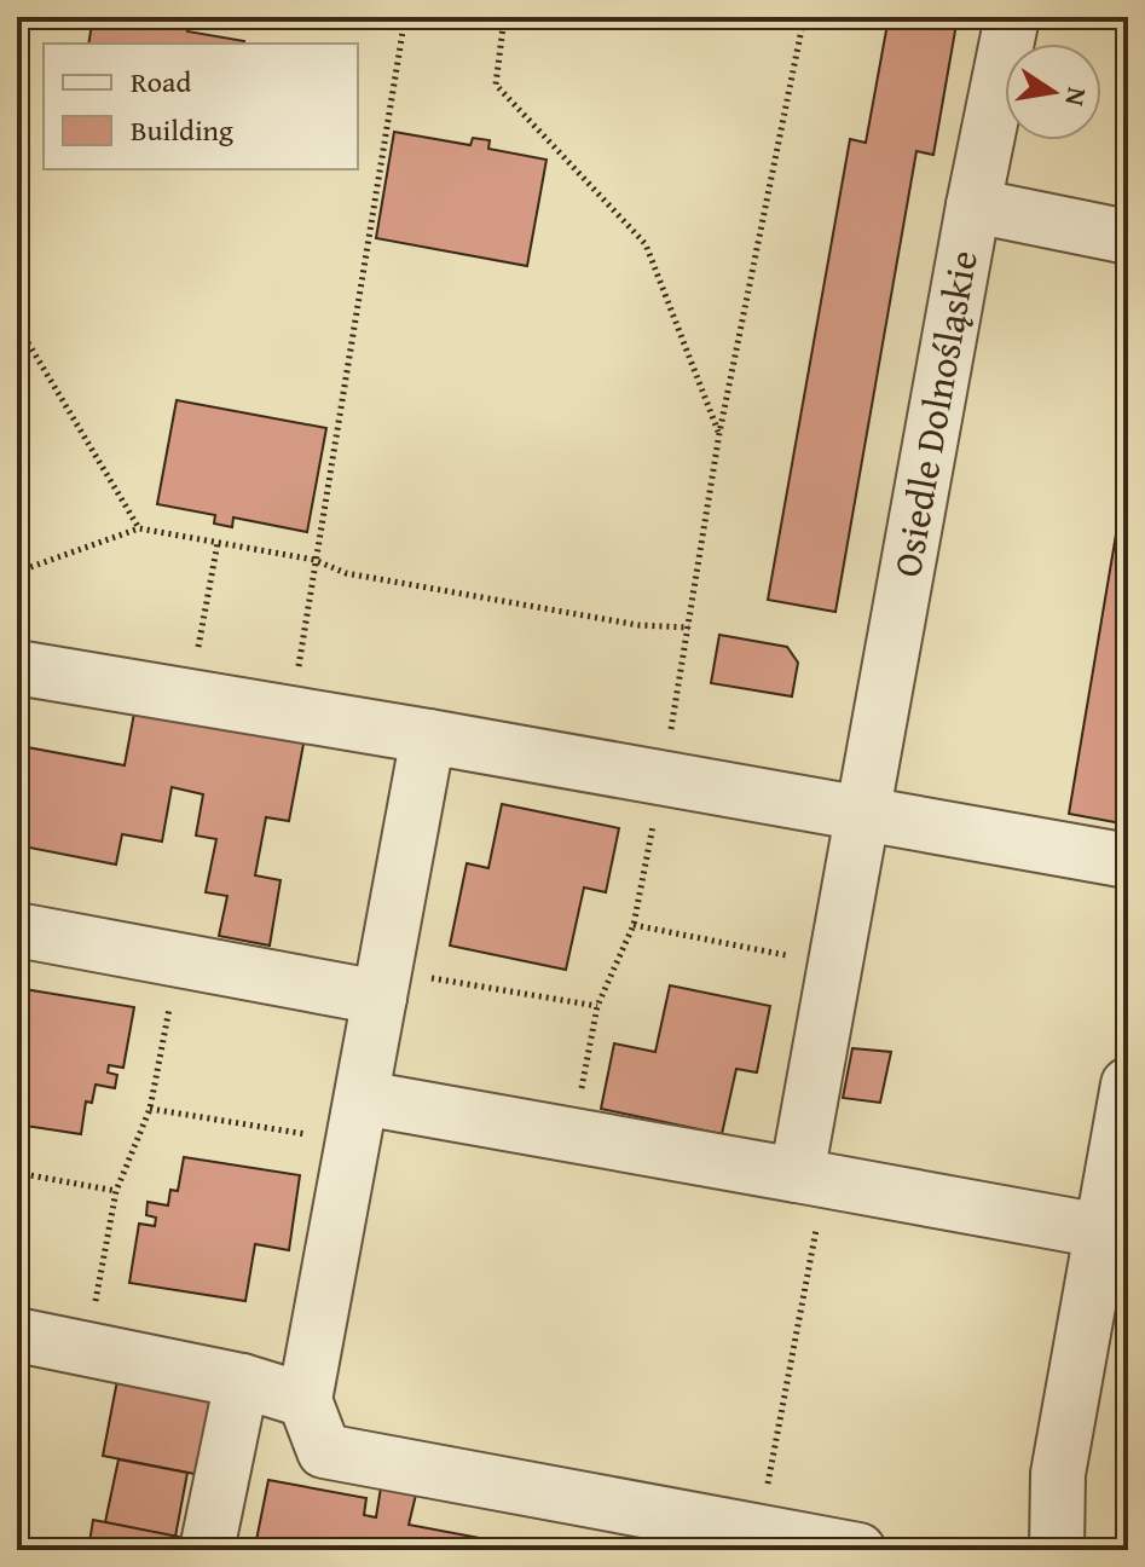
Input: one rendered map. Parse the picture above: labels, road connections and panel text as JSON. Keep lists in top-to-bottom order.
{
  "streets": {
    "street": ["Osiedle Dolnośląskie"]
  },
  "legend": ["Road", "Building"],
  "north": "right"
}
